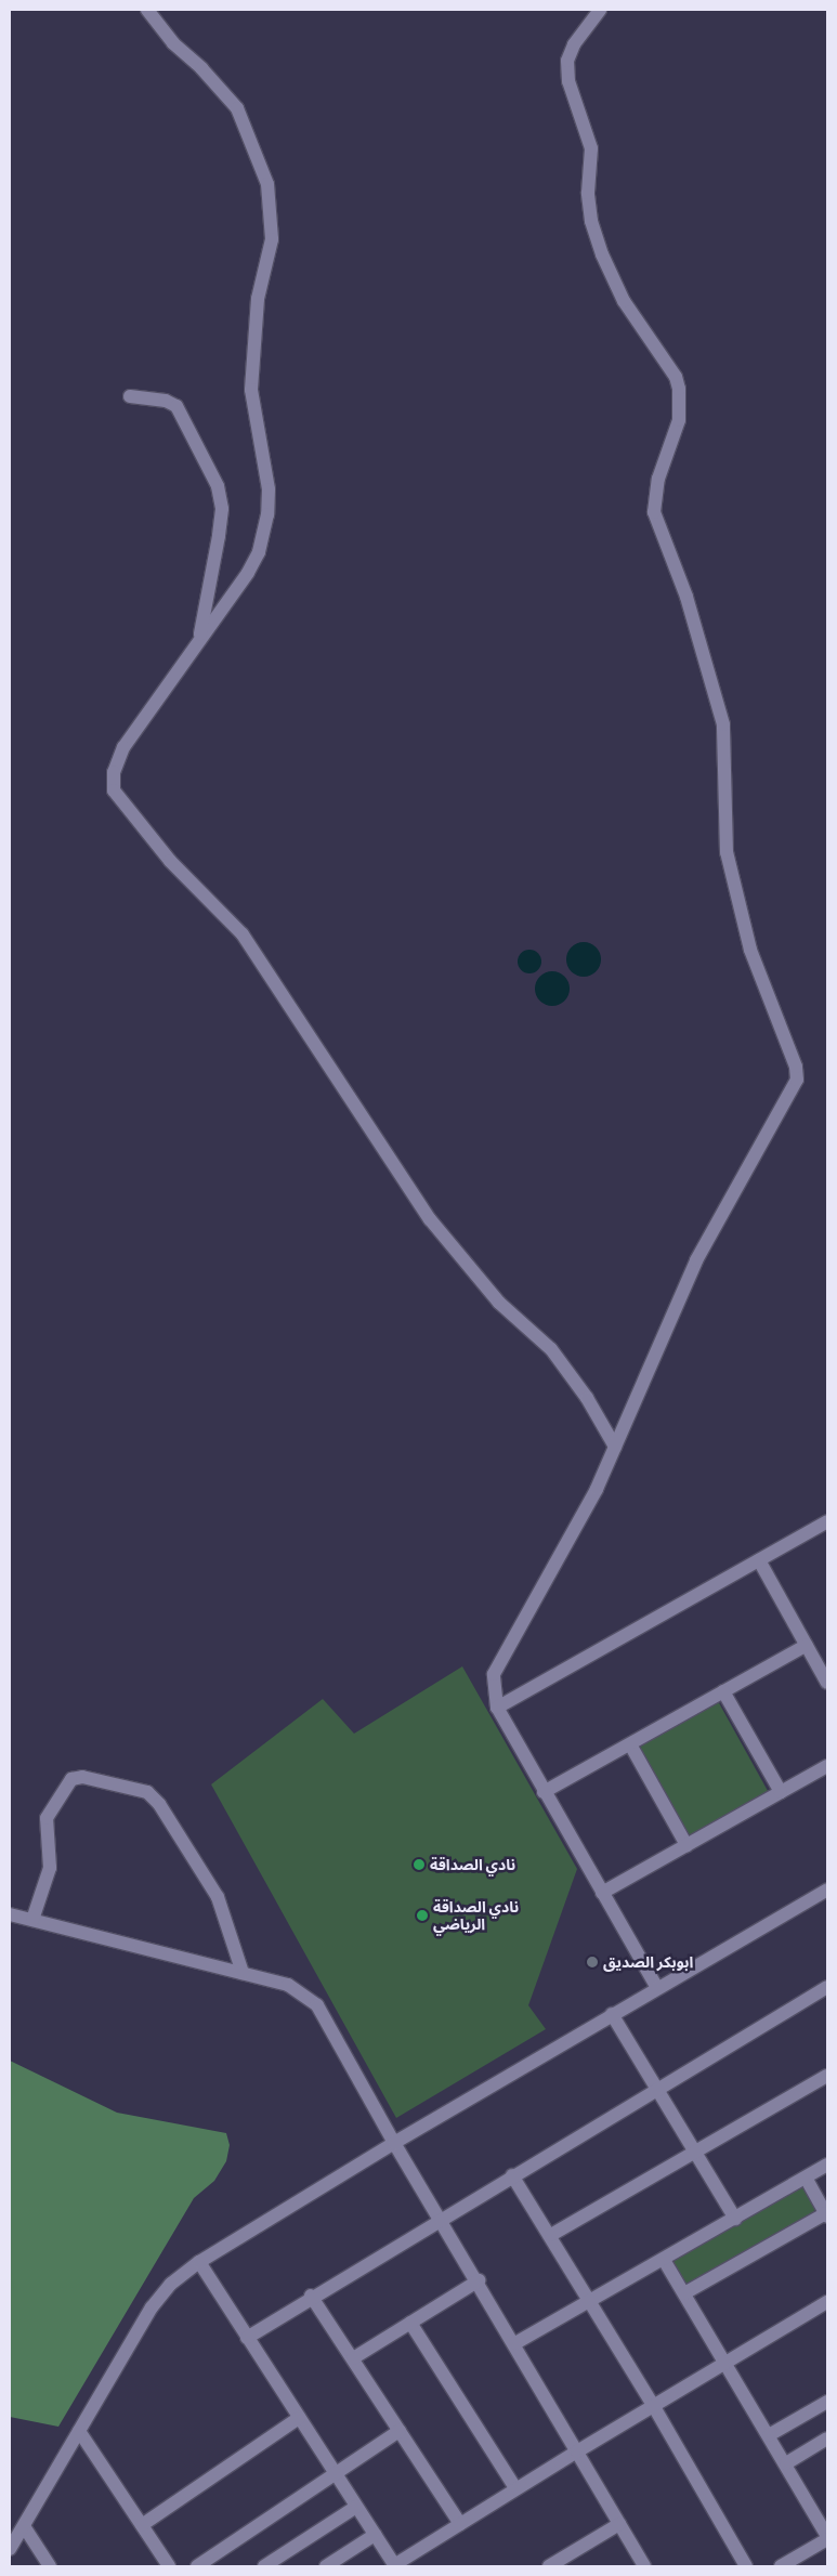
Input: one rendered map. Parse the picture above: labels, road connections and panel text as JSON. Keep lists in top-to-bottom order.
{
  "places": ["نادي الصداقة", "نادي الصداقة الرياضي", "ابوبكر الصديق"]
}
